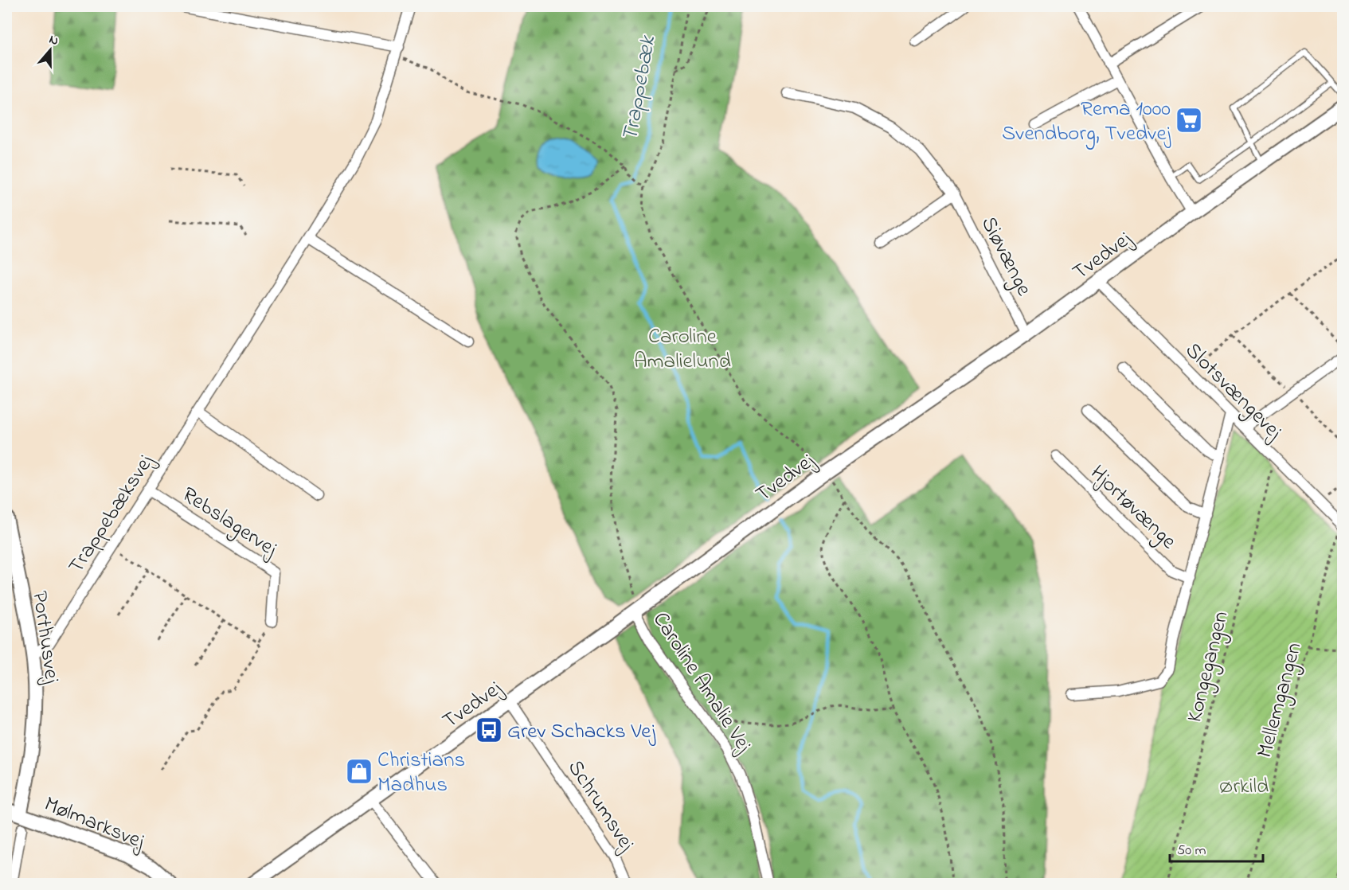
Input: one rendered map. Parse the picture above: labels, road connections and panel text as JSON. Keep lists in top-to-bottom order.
{
  "streets": {
    "street": [
      "Tvedvej",
      "Siøvænge",
      "Slotsvængevej",
      "Hjortøvænge",
      "Trappebæksvej",
      "Rebslagervej",
      "Porthusvej",
      "Caroline Amalie Vej",
      "Schrumsvej",
      "Mølmarksvej"
    ],
    "path": ["Kongegangen", "Mellemgangen"]
  },
  "crossings": [
    ["Tvedvej", "Siøvænge"],
    ["Tvedvej", "Slotsvængevej"],
    ["Tvedvej", "Caroline Amalie Vej"],
    ["Tvedvej", "Schrumsvej"],
    ["Slotsvængevej", "Hjortøvænge"],
    ["Slotsvængevej", "Kongegangen"],
    ["Slotsvængevej", "Mellemgangen"],
    ["Trappebæksvej", "Rebslagervej"],
    ["Trappebæksvej", "Porthusvej"],
    ["Porthusvej", "Mølmarksvej"]
  ],
  "water": ["Trappebæk"],
  "parks": ["Caroline Amalielund", "Ørkild"],
  "places": {
    "supermarket": ["Rema 1000 Svendborg, Tvedvej"],
    "bus stop": ["Grev Schacks Vej"],
    "shop": ["Christians Madhus"]
  },
  "scale_bar": "50 m",
  "north": "top"
}
